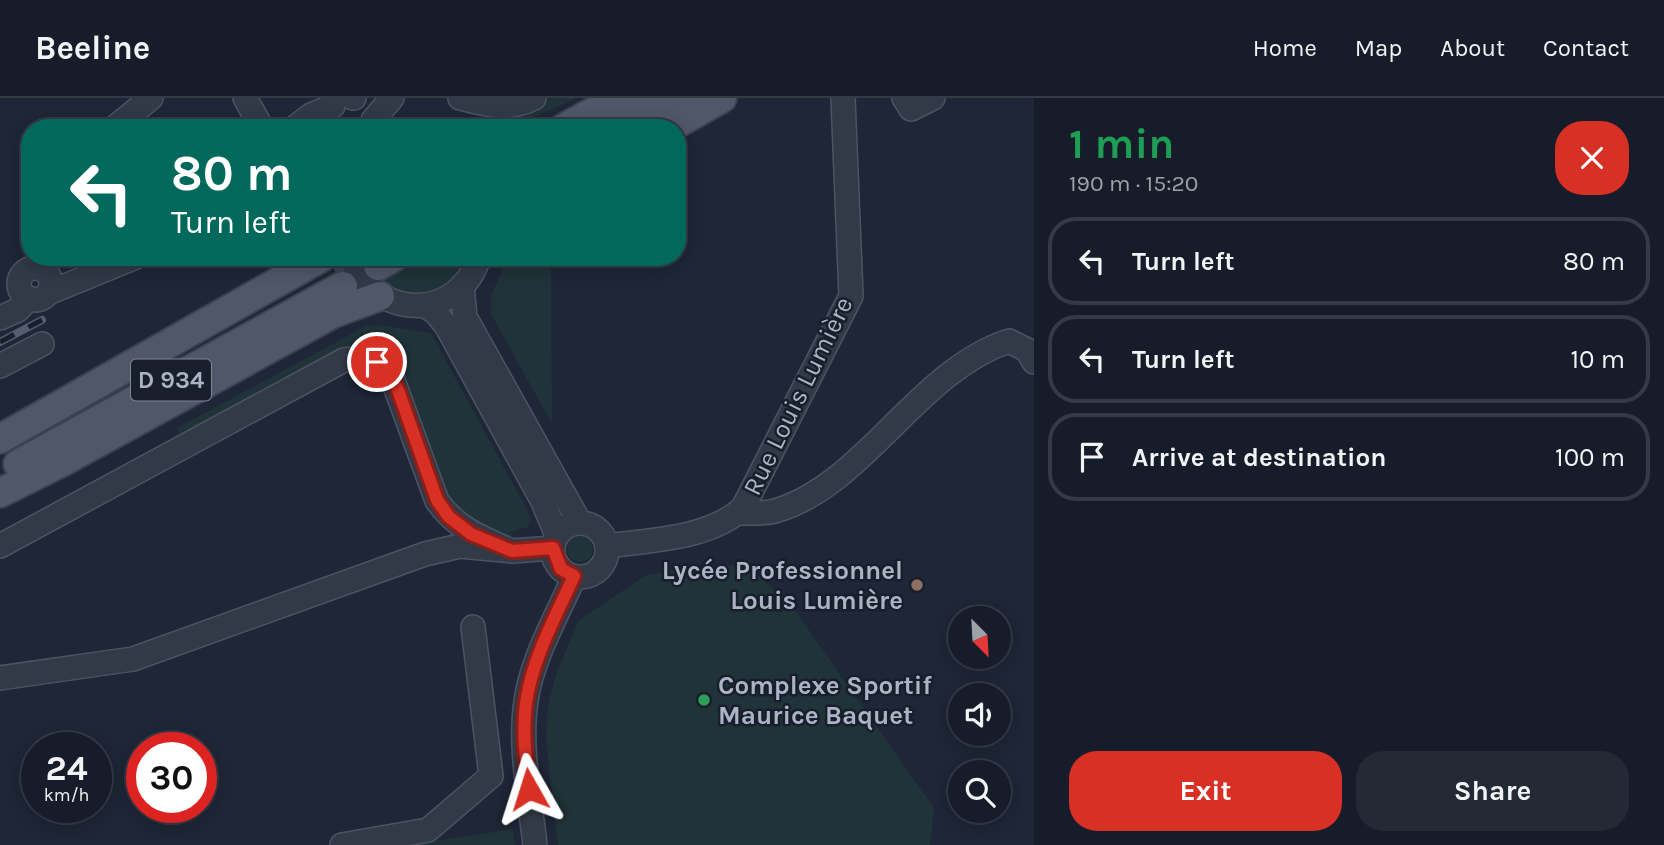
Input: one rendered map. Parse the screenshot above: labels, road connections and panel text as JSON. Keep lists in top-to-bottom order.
{
  "streets": {
    "main road": ["D 934"],
    "street": ["Rue Louis Lumière"]
  },
  "places": ["Lycée Professionnel Louis Lumière", "Complexe Sportif Maurice Baquet"],
  "north": "bottom right",
  "page": {
    "header": "Beeline",
    "nav": [
      "Home",
      "Map",
      "About",
      "Contact"
    ],
    "heading": ["1 min", "190 m · 15:20"],
    "turn": ["80 m", "Turn left"],
    "list": [
      {
        "name": "Turn left",
        "value": "80 m"
      },
      {
        "name": "Turn left",
        "value": "10 m"
      },
      {
        "name": "Arrive at destination",
        "value": "100 m"
      }
    ],
    "speed": "24 km/h",
    "limit": "30",
    "buttons": ["Exit", "Share"]
  }
}
